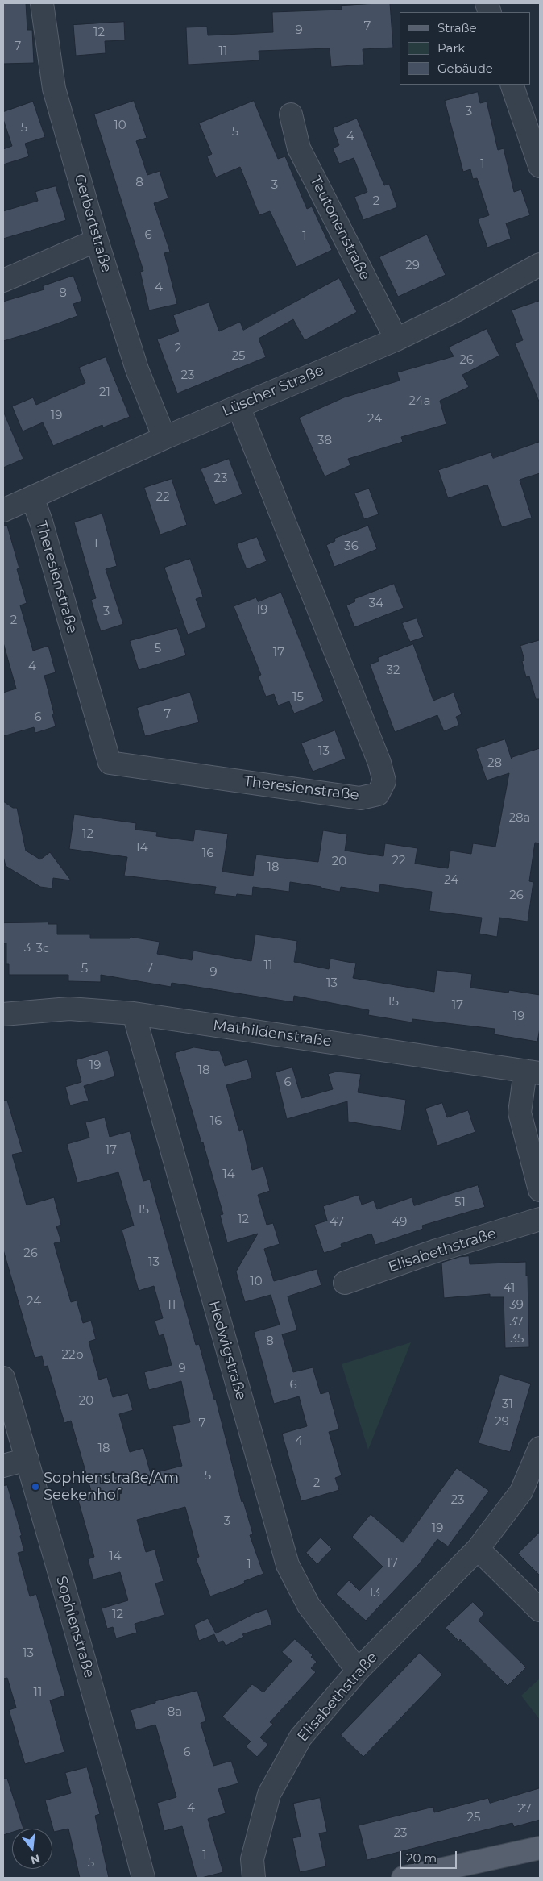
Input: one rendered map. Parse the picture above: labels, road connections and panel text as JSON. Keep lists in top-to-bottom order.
{
  "streets": {
    "street": [
      "Gerbertstraße",
      "Teutonenstraße",
      "Lüscher Straße",
      "Theresienstraße",
      "Mathildenstraße",
      "Elisabethstraße",
      "Hedwigstraße",
      "Sophienstraße"
    ]
  },
  "crossings": [
    ["Gerbertstraße", "Lüscher Straße"],
    ["Teutonenstraße", "Lüscher Straße"],
    ["Lüscher Straße", "Theresienstraße"],
    ["Mathildenstraße", "Hedwigstraße"],
    ["Elisabethstraße", "Hedwigstraße"]
  ],
  "places": ["Sophienstraße/Am Seekenhof"],
  "house_numbers": [
    "7",
    "9",
    "12",
    "7",
    "11",
    "3",
    "10",
    "5",
    "5",
    "4",
    "1",
    "8",
    "3",
    "2",
    "6",
    "1",
    "29",
    "4",
    "8",
    "2",
    "25",
    "26",
    "23",
    "21",
    "24a",
    "19",
    "24",
    "38",
    "23",
    "22",
    "1",
    "36",
    "34",
    "19",
    "3",
    "2",
    "5",
    "17",
    "4",
    "32",
    "15",
    "7",
    "6",
    "13",
    "28",
    "28a",
    "12",
    "14",
    "16",
    "22",
    "20",
    "18",
    "24",
    "26",
    "3",
    "3c",
    "11",
    "7",
    "5",
    "9",
    "13",
    "15",
    "17",
    "19",
    "19",
    "18",
    "6",
    "16",
    "17",
    "14",
    "51",
    "15",
    "12",
    "47",
    "49",
    "26",
    "13",
    "10",
    "41",
    "24",
    "11",
    "39",
    "37",
    "35",
    "8",
    "22b",
    "9",
    "6",
    "20",
    "31",
    "29",
    "7",
    "4",
    "18",
    "5",
    "2",
    "23",
    "3",
    "19",
    "14",
    "17",
    "1",
    "13",
    "12",
    "13",
    "11",
    "8a",
    "6",
    "4",
    "27",
    "25",
    "23",
    "1",
    "5"
  ],
  "legend": ["Straße", "Park", "Gebäude"],
  "scale_bar": "20 m",
  "north": "bottom"
}
